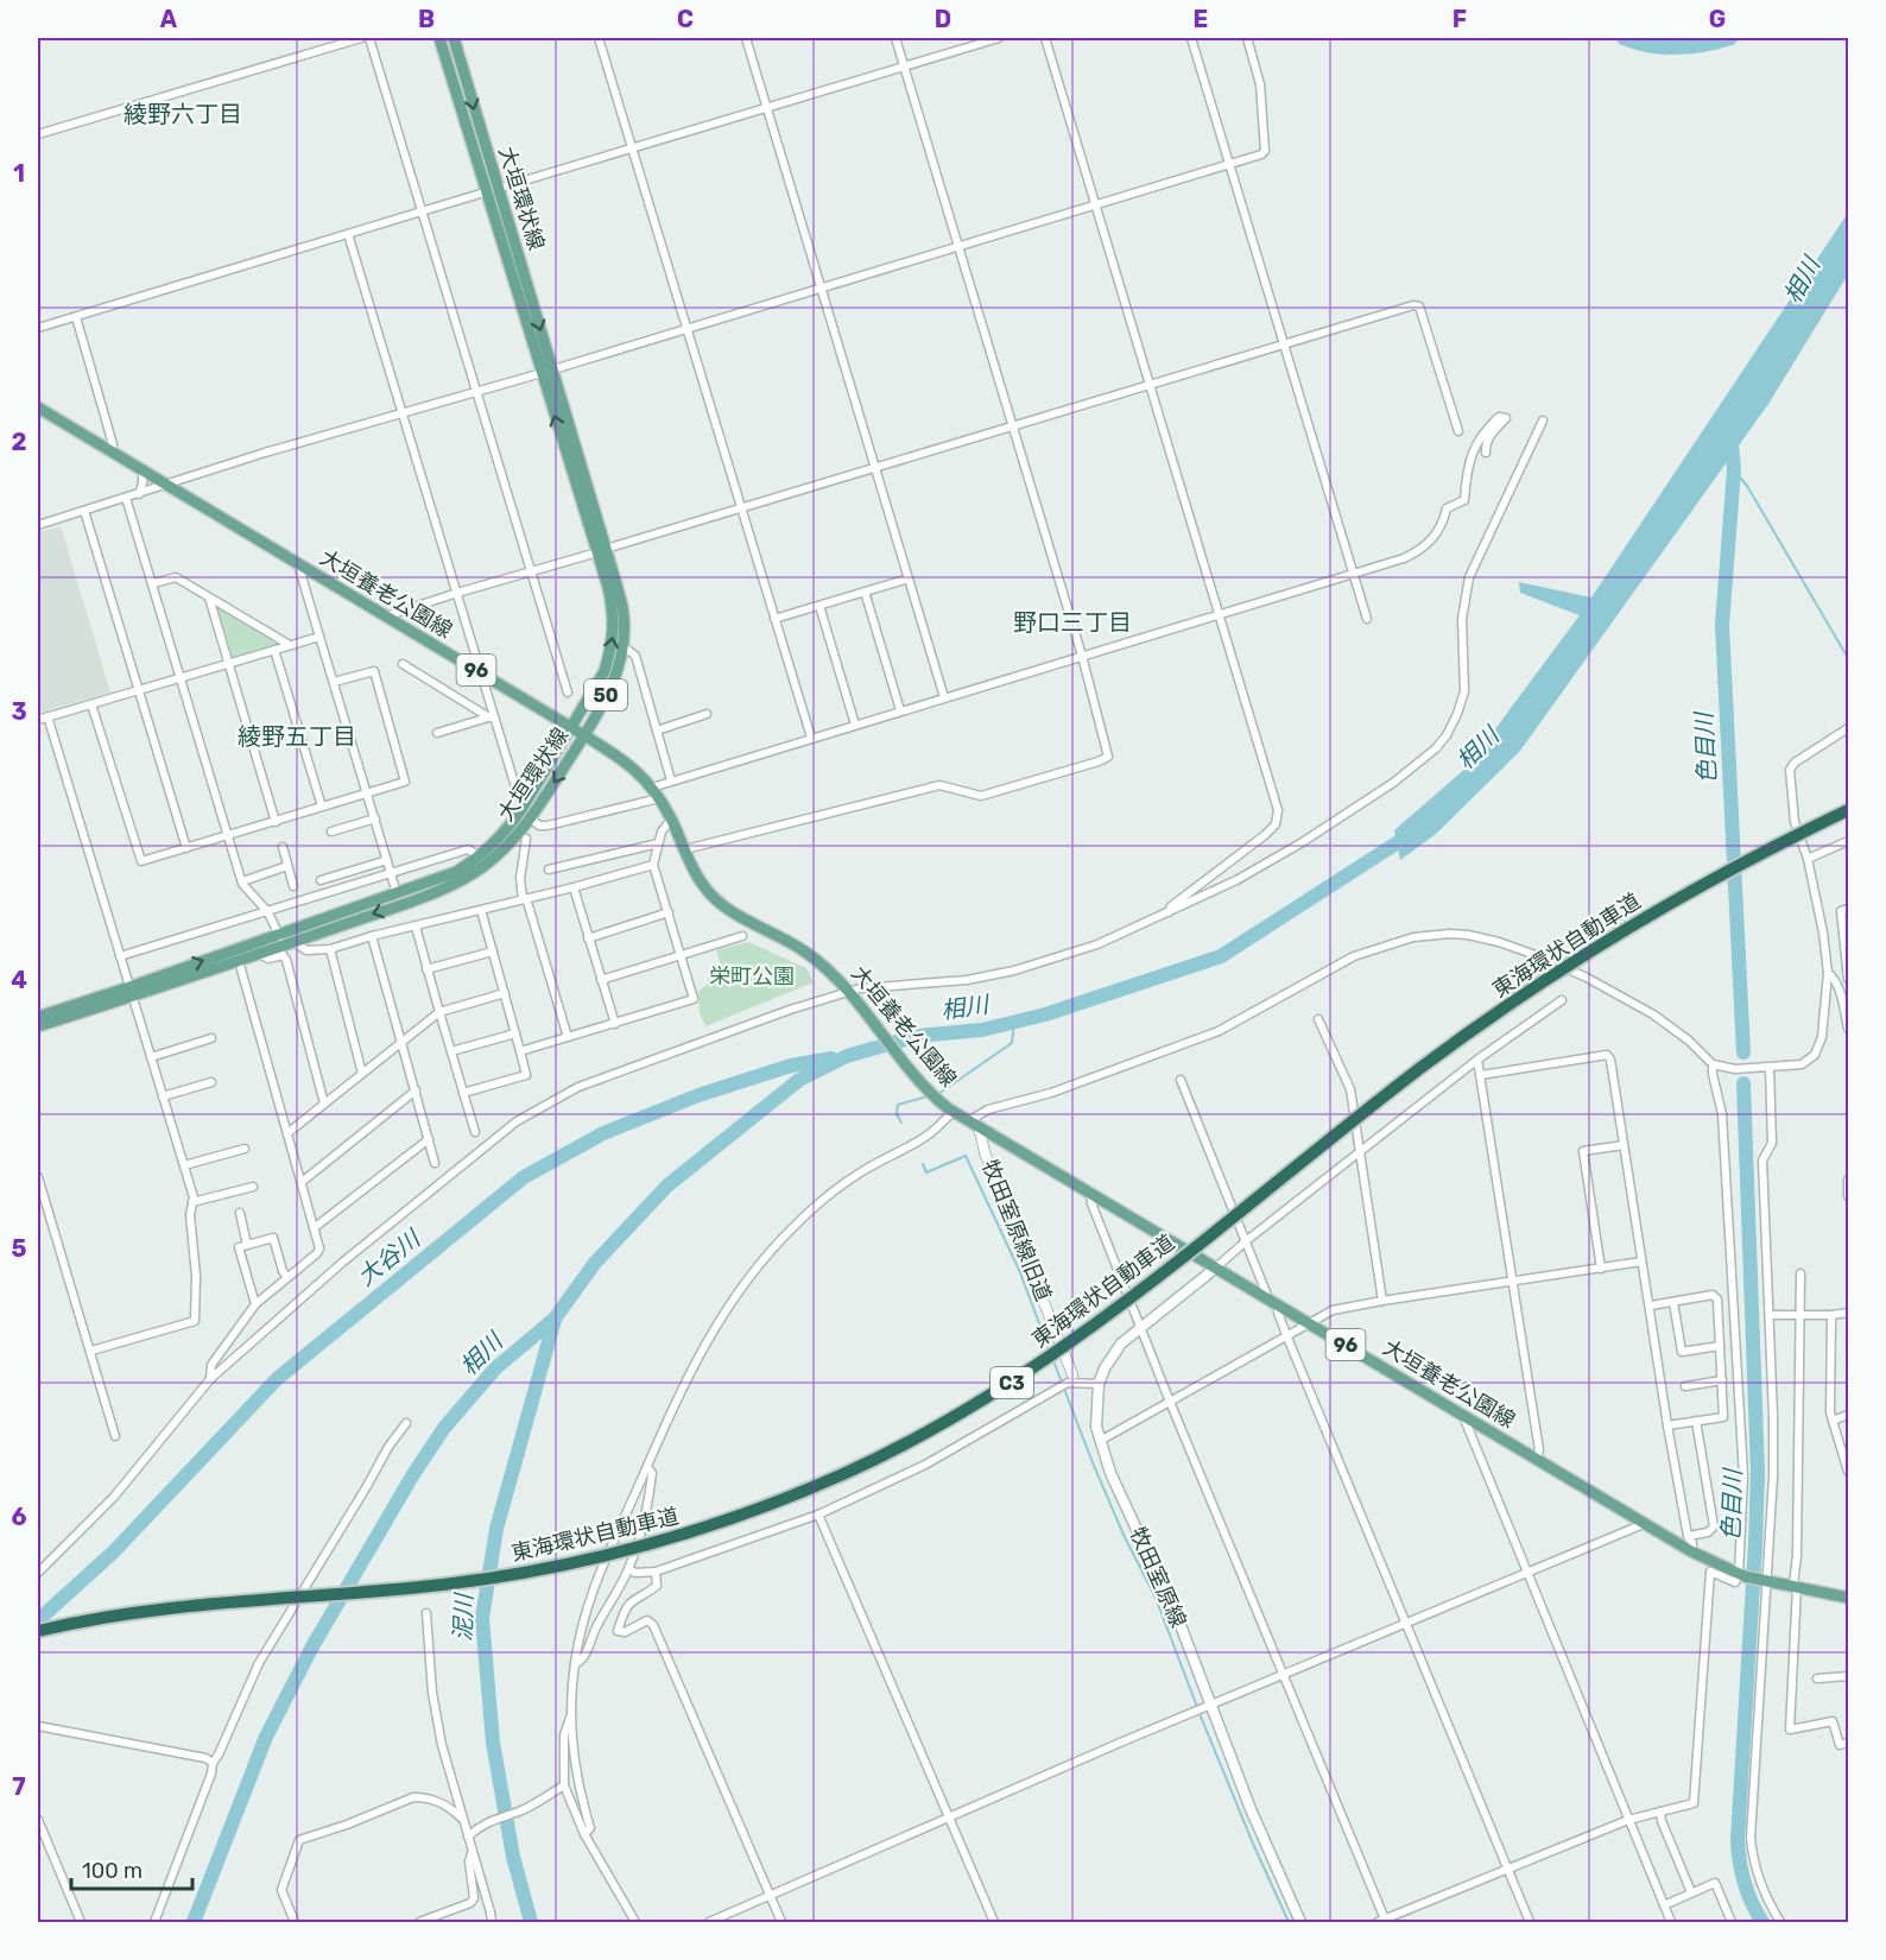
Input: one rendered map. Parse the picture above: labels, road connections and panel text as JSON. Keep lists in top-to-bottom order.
{
  "streets": {
    "highway": ["東海環状自動車道", "C3"],
    "main road": [
      "大垣環状線",
      "大垣養老公園線",
      "96",
      "50",
      "牧田室原線"
    ],
    "street": ["牧田室原線旧道"]
  },
  "crossings": [
    ["大垣環状線", "大垣養老公園線"],
    ["大垣養老公園線", "牧田室原線旧道"],
    ["大垣養老公園線", "牧田室原線"]
  ],
  "districts": ["綾野六丁目", "野口三丁目", "綾野五丁目"],
  "water": [
    "相川",
    "色目川",
    "大谷川",
    "泥川"
  ],
  "parks": ["栄町公園"],
  "scale_bar": "100 m",
  "grid": {
    "columns": [
      "A",
      "B",
      "C",
      "D",
      "E",
      "F",
      "G"
    ],
    "rows": [
      "1",
      "2",
      "3",
      "4",
      "5",
      "6",
      "7"
    ]
  }
}
